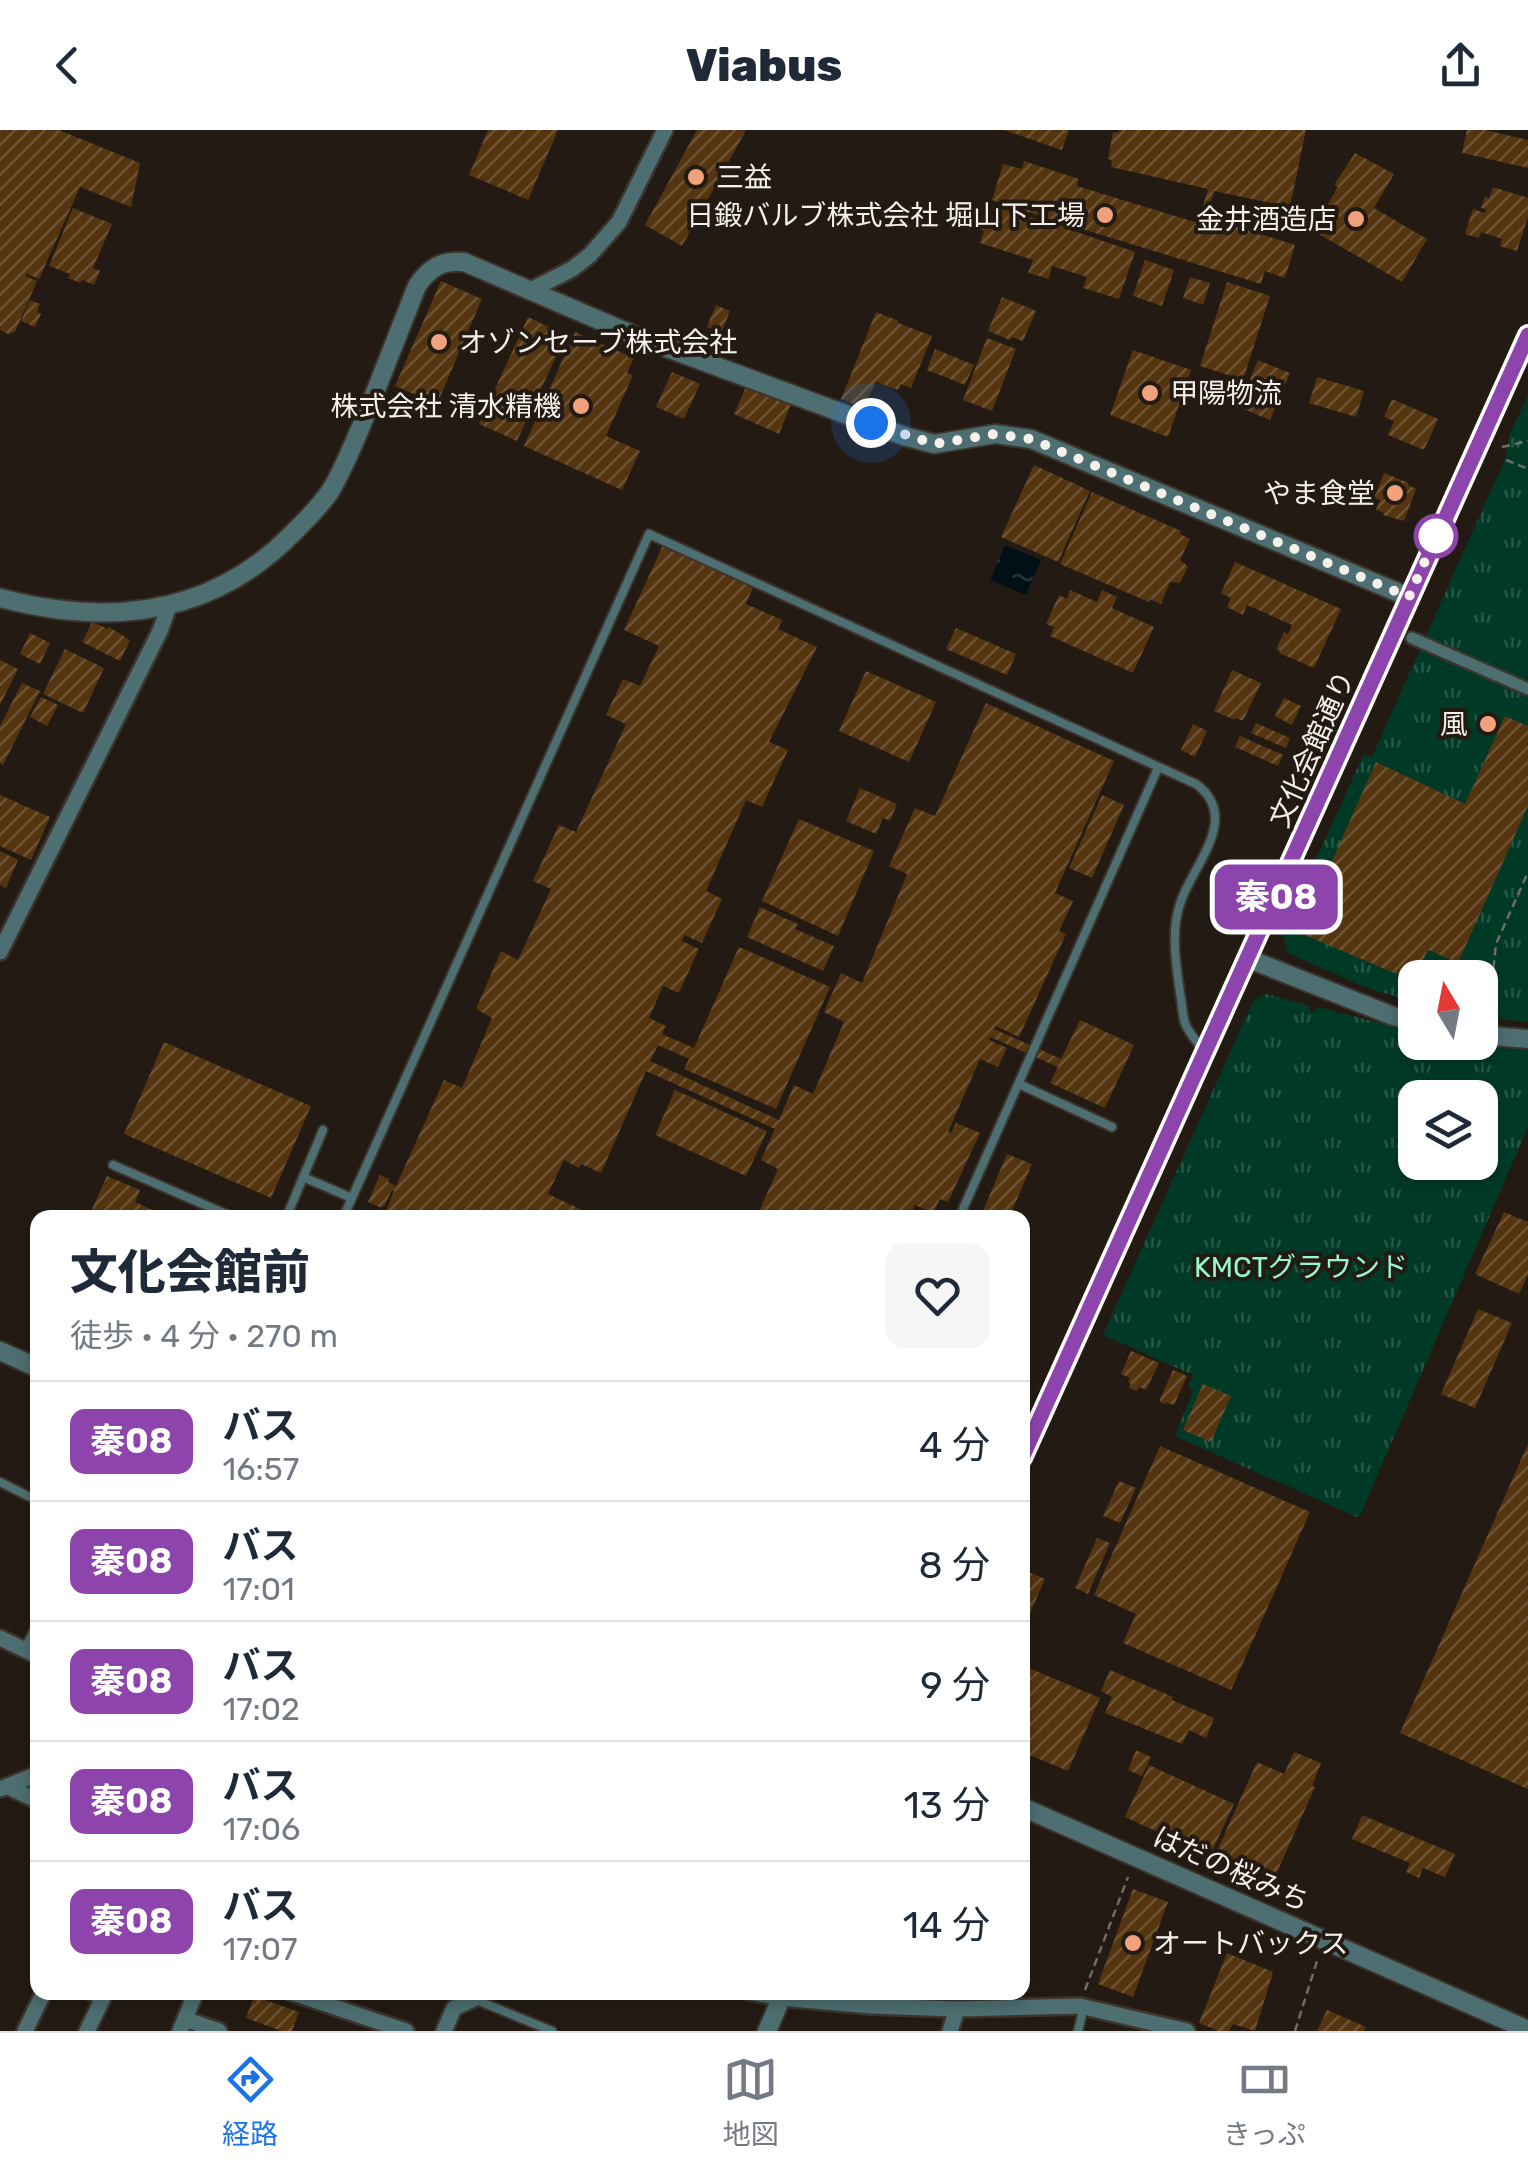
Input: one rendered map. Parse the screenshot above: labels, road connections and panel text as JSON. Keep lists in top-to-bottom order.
{
  "streets": {
    "street": ["文化会館通り", "はだの桜みち"]
  },
  "parks": ["KMCTグラウンド"],
  "places": [
    "三益",
    "日鍛バルブ株式会社 堀山下工場",
    "金井酒造店",
    "オゾンセーブ株式会社",
    "甲陽物流",
    "株式会社 清水精機",
    "やま食堂",
    "風",
    "オートバックス"
  ],
  "lines": ["bus line 秦08"],
  "north": "top",
  "page": {
    "header": "Viabus",
    "on_map": "秦08",
    "heading": ["文化会館前", "徒歩 · 4 分 · 270 m"],
    "list": [
      {
        "mark": "秦08",
        "name": "バス",
        "note": "16:57",
        "value": "4 分"
      },
      {
        "mark": "秦08",
        "name": "バス",
        "note": "17:01",
        "value": "8 分"
      },
      {
        "mark": "秦08",
        "name": "バス",
        "note": "17:02",
        "value": "9 分"
      },
      {
        "mark": "秦08",
        "name": "バス",
        "note": "17:06",
        "value": "13 分"
      },
      {
        "mark": "秦08",
        "name": "バス",
        "note": "17:07",
        "value": "14 分"
      }
    ],
    "tabs": ["経路", "地図", "きっぷ"]
  }
}
